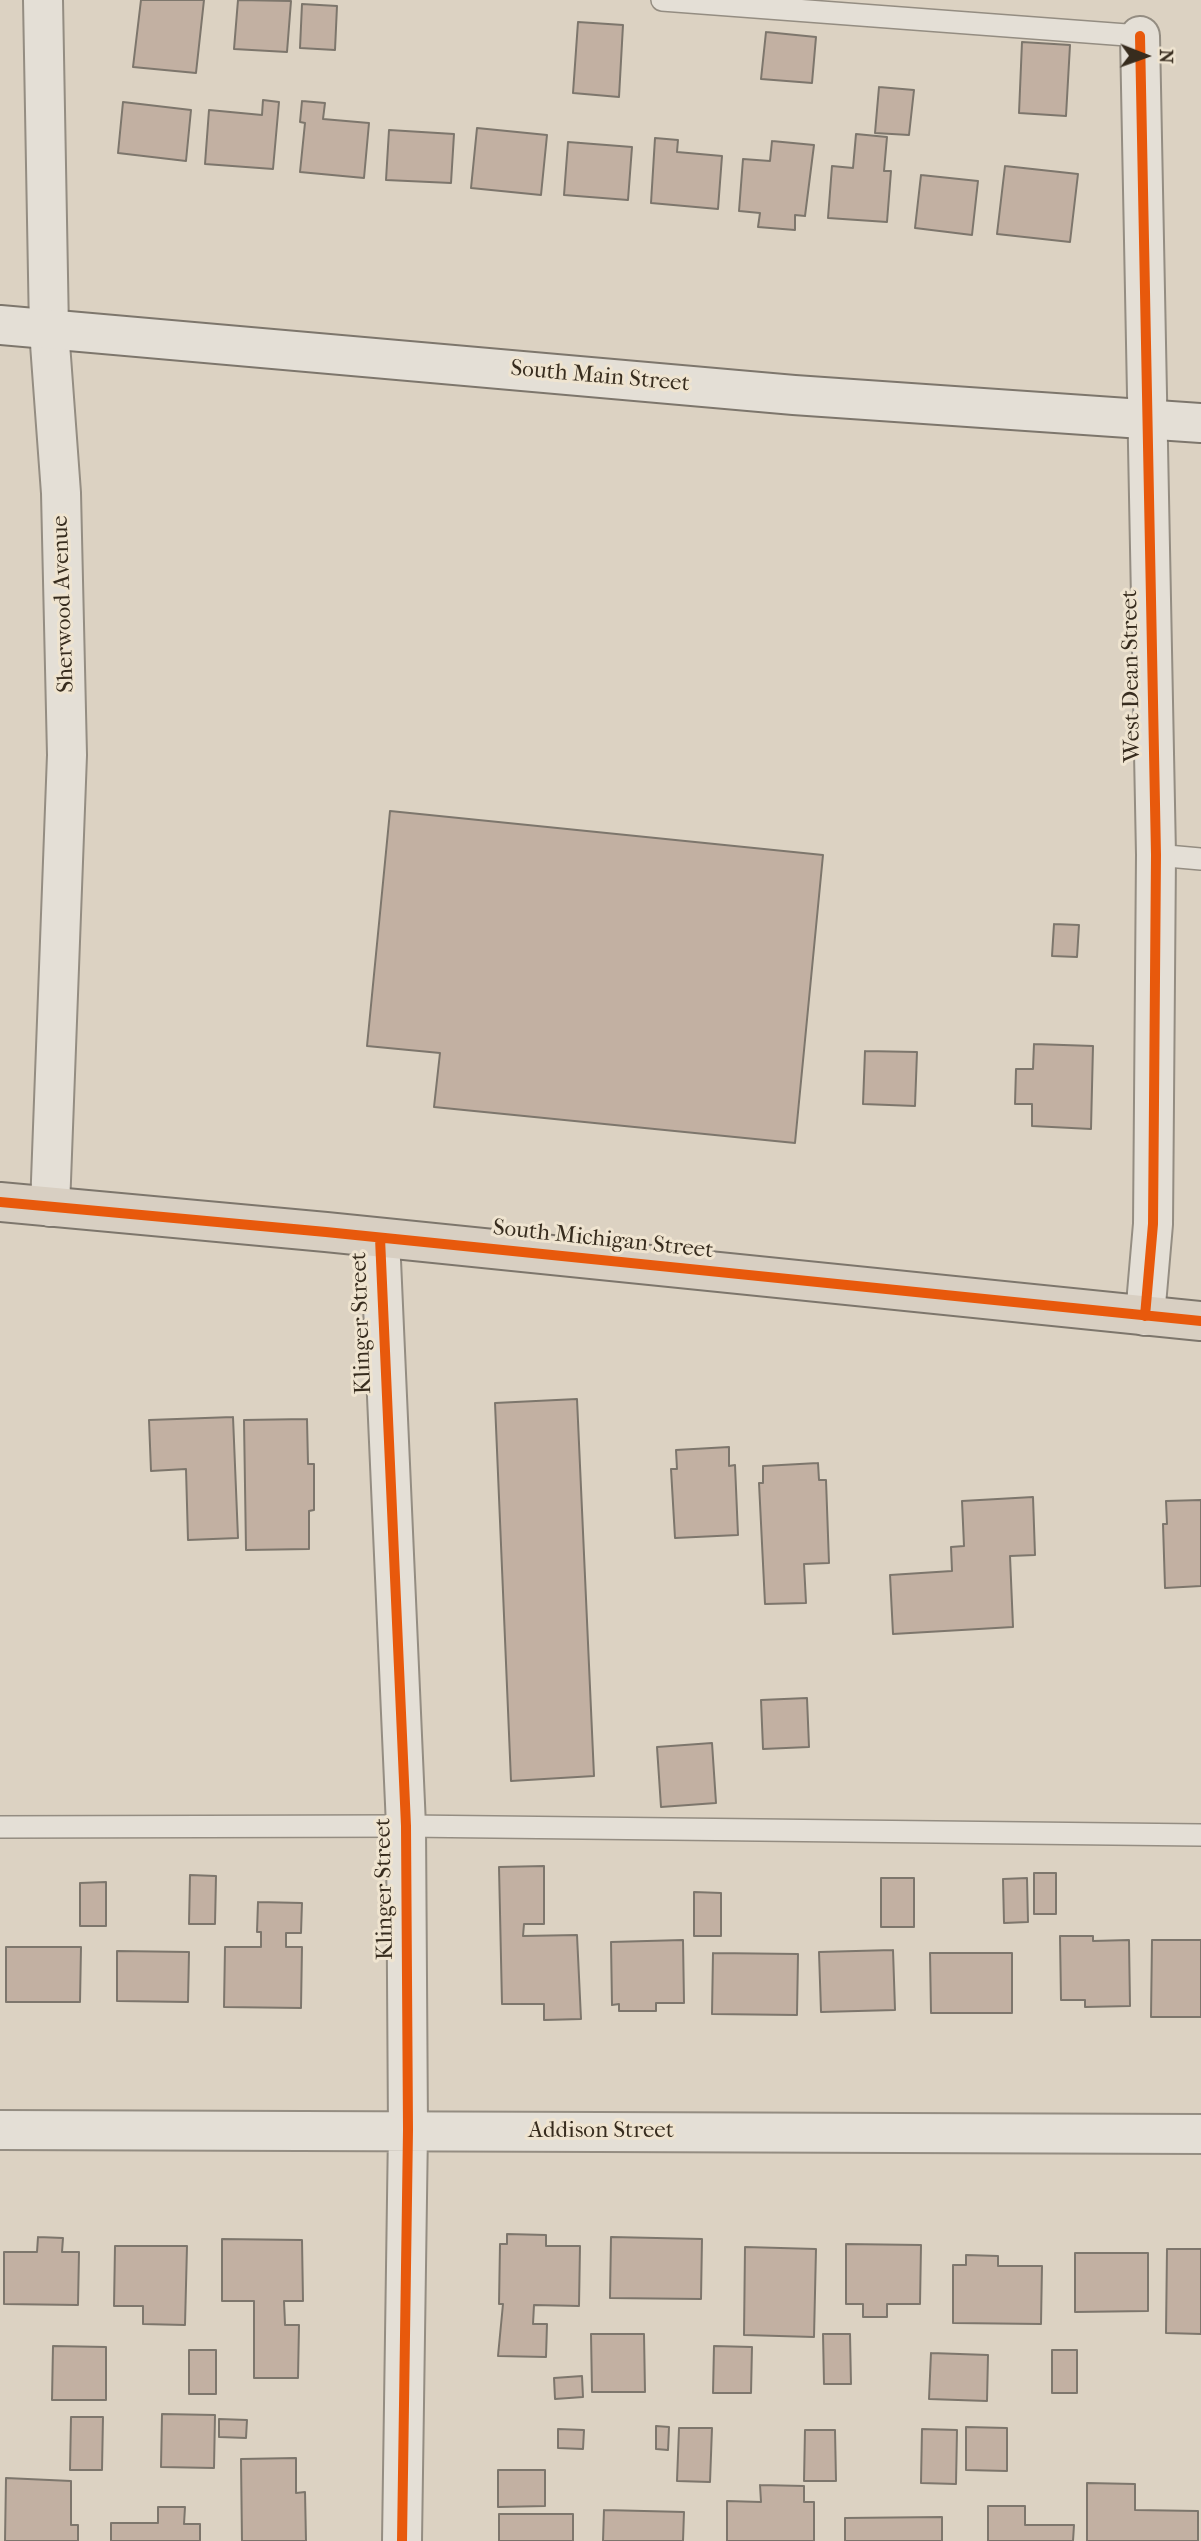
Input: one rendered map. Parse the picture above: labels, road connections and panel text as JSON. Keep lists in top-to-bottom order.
{
  "streets": {
    "main road": ["South Michigan Street"],
    "street": [
      "South Main Street",
      "Sherwood Avenue",
      "West Dean Street",
      "Klinger Street",
      "Addison Street"
    ]
  },
  "crossings": [
    ["South Main Street", "Sherwood Avenue"],
    ["South Main Street", "West Dean Street"],
    ["Sherwood Avenue", "South Michigan Street"],
    ["West Dean Street", "South Michigan Street"],
    ["South Michigan Street", "Klinger Street"],
    ["Klinger Street", "Addison Street"]
  ],
  "north": "right"
}
